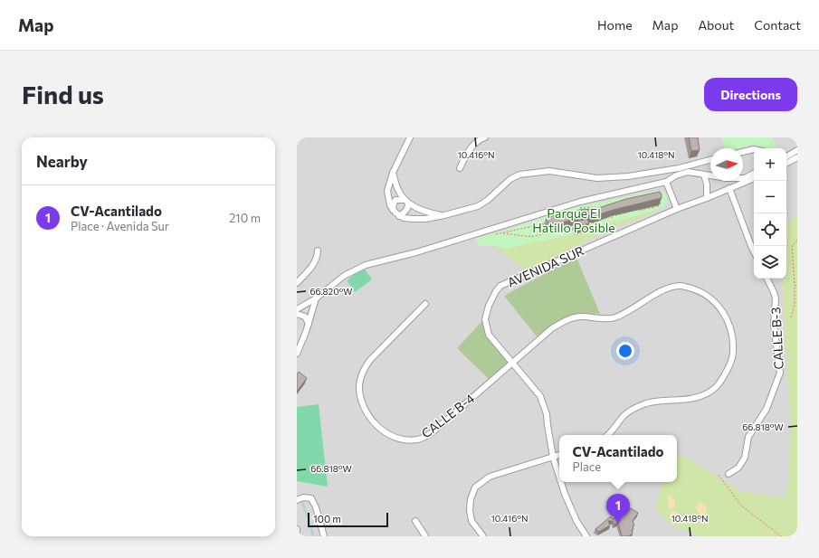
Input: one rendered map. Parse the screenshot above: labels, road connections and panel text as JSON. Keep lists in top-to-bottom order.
{
  "streets": {
    "street": ["AVENIDA SUR", "CALLE B-3", "CALLE B-4"]
  },
  "crossings": [
    ["AVENIDA SUR", "CALLE B-4"]
  ],
  "parks": ["Parque El Hatillo Posible"],
  "scale_bar": "100 m",
  "north": "right",
  "page": {
    "header": "Map",
    "nav": [
      "Home",
      "Map",
      "About",
      "Contact"
    ],
    "buttons": "Directions",
    "title": "Find us",
    "heading": "Nearby",
    "map_buttons": ["+", "−"],
    "list": [
      {
        "mark": "1",
        "name": "CV-Acantilado",
        "note": "Place · Avenida Sur",
        "value": "210 m"
      }
    ],
    "popup": ["CV-Acantilado", "Place"],
    "pins": "1",
    "scale": "100 m"
  },
  "coordinates": [
    "10.416°N",
    "10.418°N",
    "66.820°W",
    "66.818°W"
  ]
}
